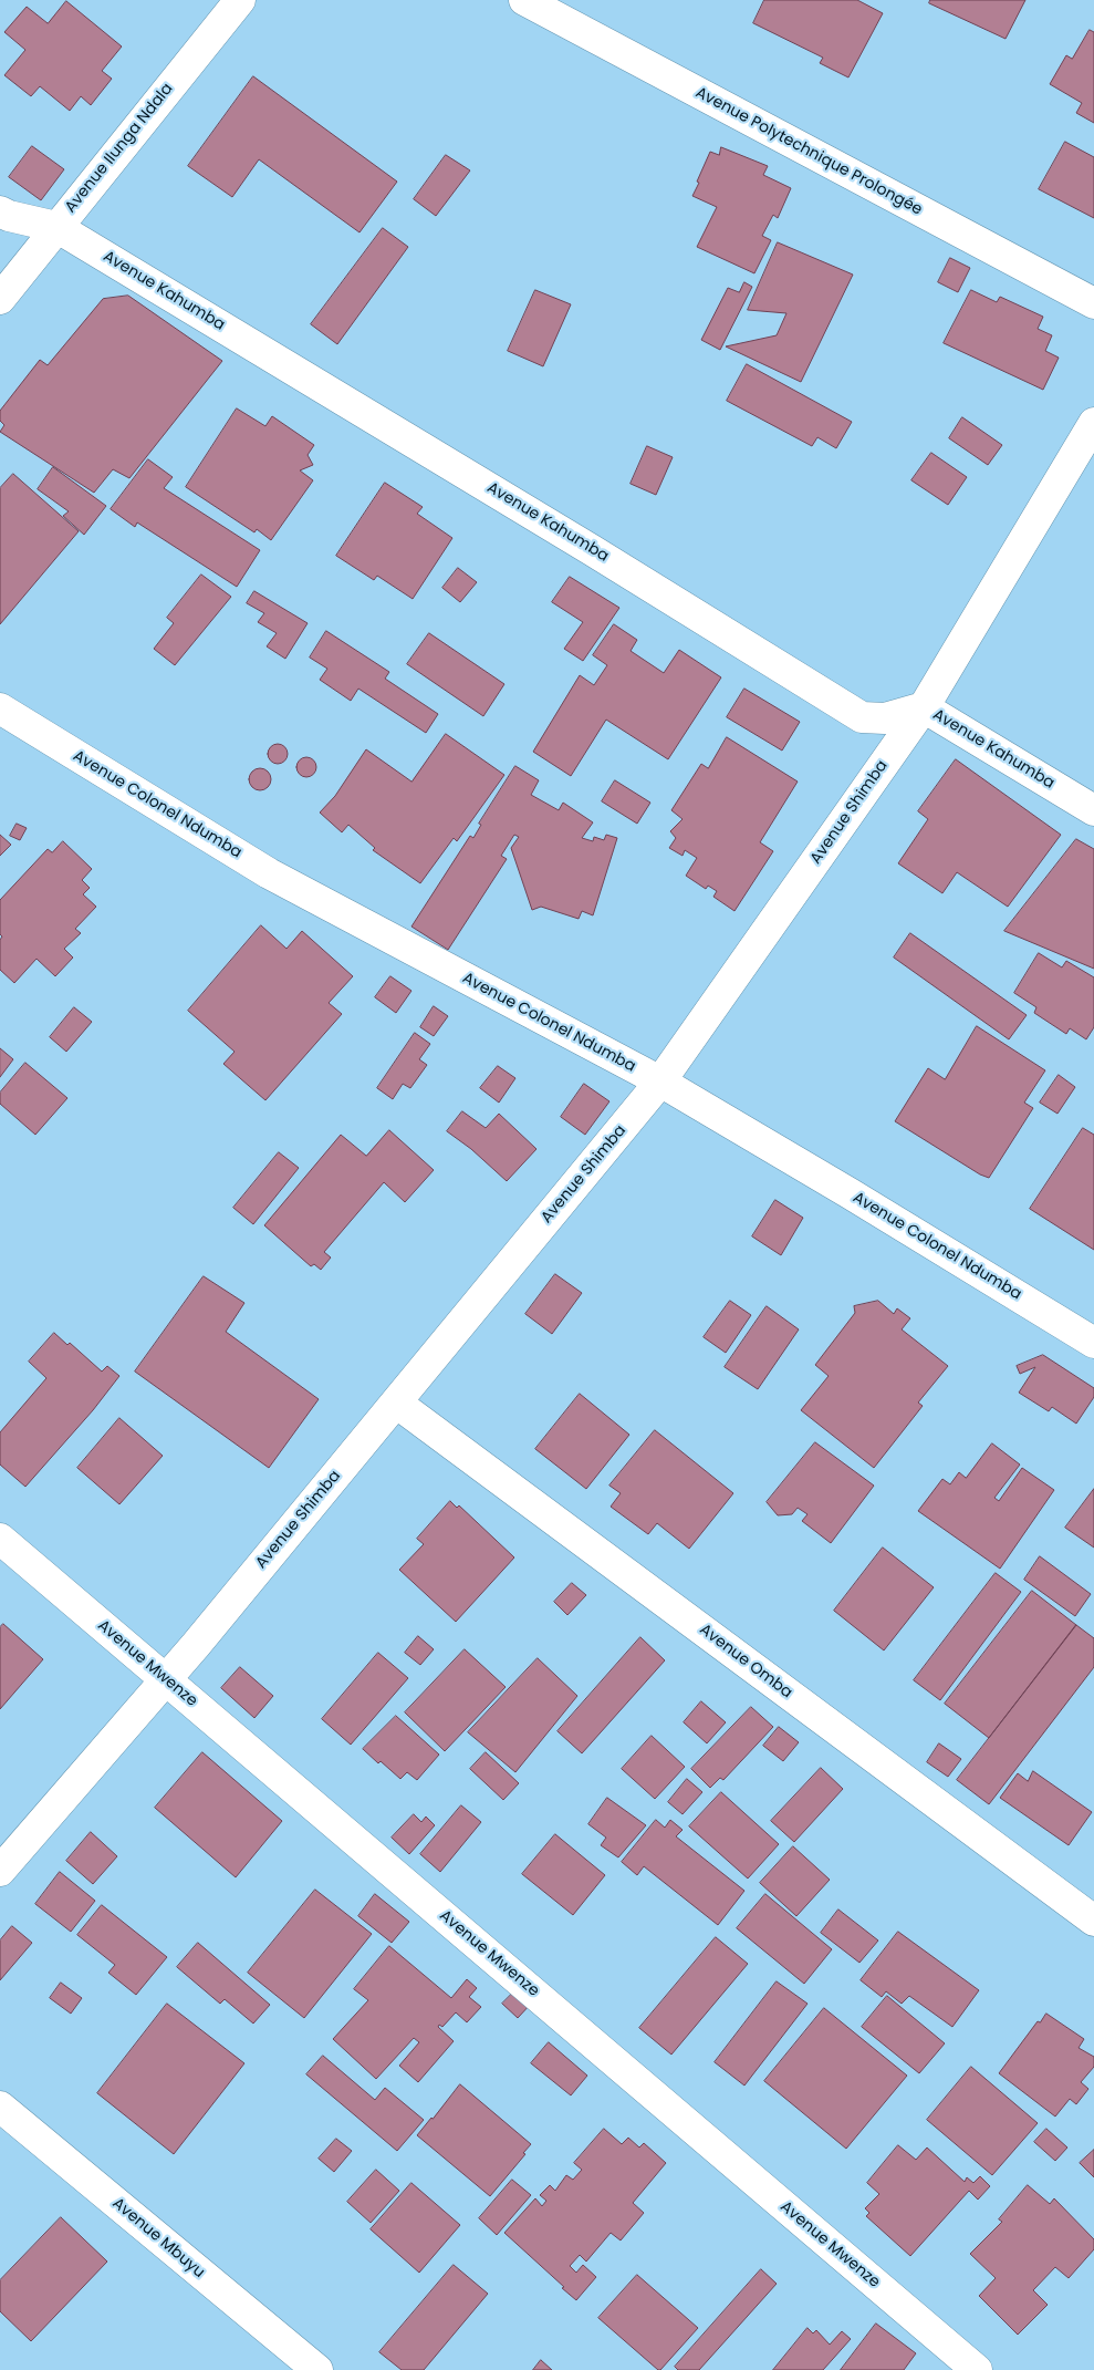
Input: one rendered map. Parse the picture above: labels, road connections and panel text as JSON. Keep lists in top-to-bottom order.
{
  "streets": {
    "street": [
      "Avenue Ilunga Ndala",
      "Avenue Polytechnique Prolongée",
      "Avenue Kahumba",
      "Avenue Colonel Ndumba",
      "Avenue Shimba",
      "Avenue Omba",
      "Avenue Mwenze",
      "Avenue Mbuyu"
    ]
  },
  "crossings": [
    ["Avenue Ilunga Ndala", "Avenue Kahumba"],
    ["Avenue Kahumba", "Avenue Shimba"],
    ["Avenue Colonel Ndumba", "Avenue Shimba"],
    ["Avenue Shimba", "Avenue Omba"],
    ["Avenue Shimba", "Avenue Mwenze"]
  ]
}
